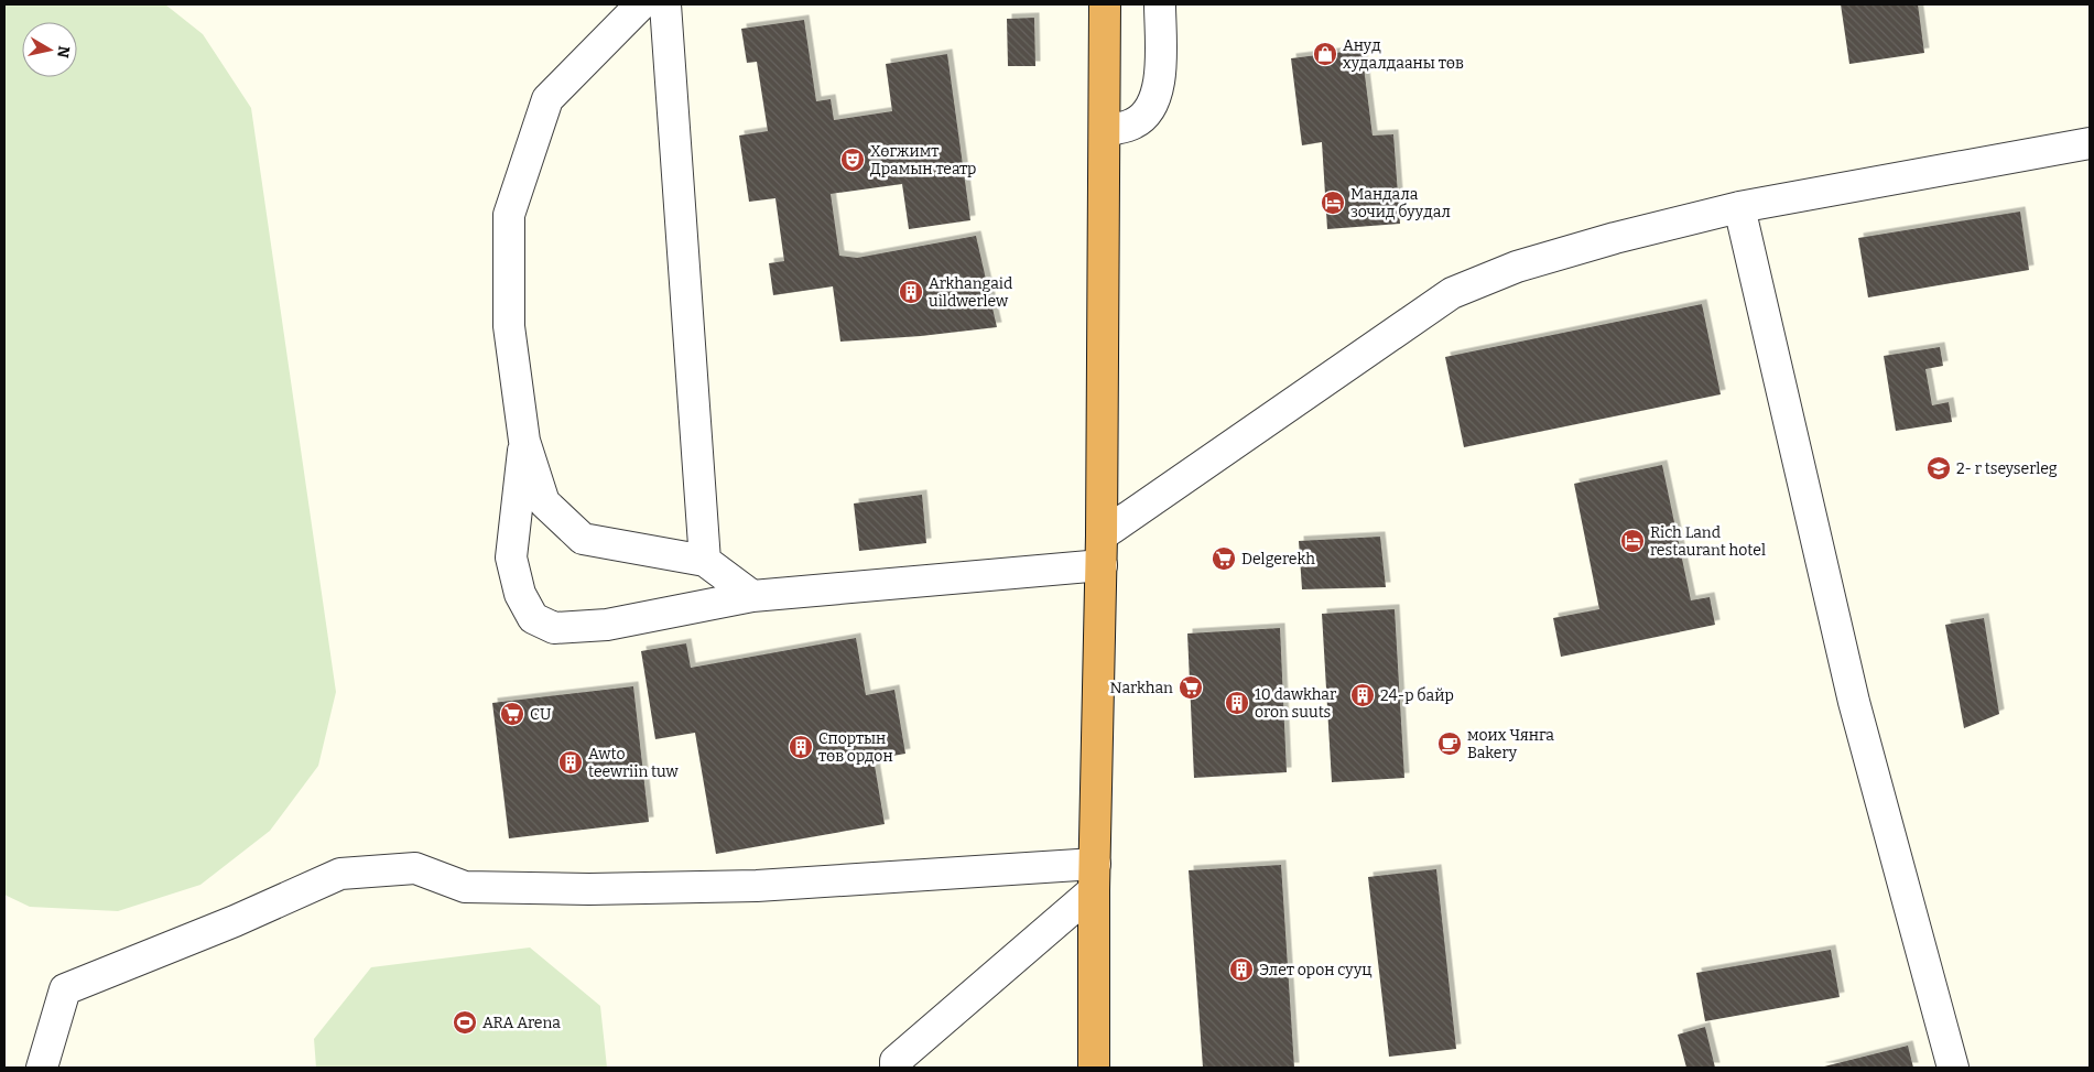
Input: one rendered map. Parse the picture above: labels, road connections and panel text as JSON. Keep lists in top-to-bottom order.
{
  "places": {
    "shop": ["Ануд худалдааны төв"],
    "theatre": ["Хөгжимт Драмын театр"],
    "hotel": ["Мандала зочид буудал", "Rich Land restaurant hotel"],
    "building": [
      "Arkhangaid uildwerlew",
      "24-р байр",
      "10 dawkhar oron suuts",
      "Спортын төв ордон",
      "Awto teewriin tuw",
      "Элет орон сууц"
    ],
    "school or university": ["2- r tseyserleg"],
    "supermarket": ["Delgerekh", "Narkhan", "CU"],
    "cafe": ["моих Чянга Bakery"],
    "sports": ["ARA Arena"]
  },
  "north": "right"
}
